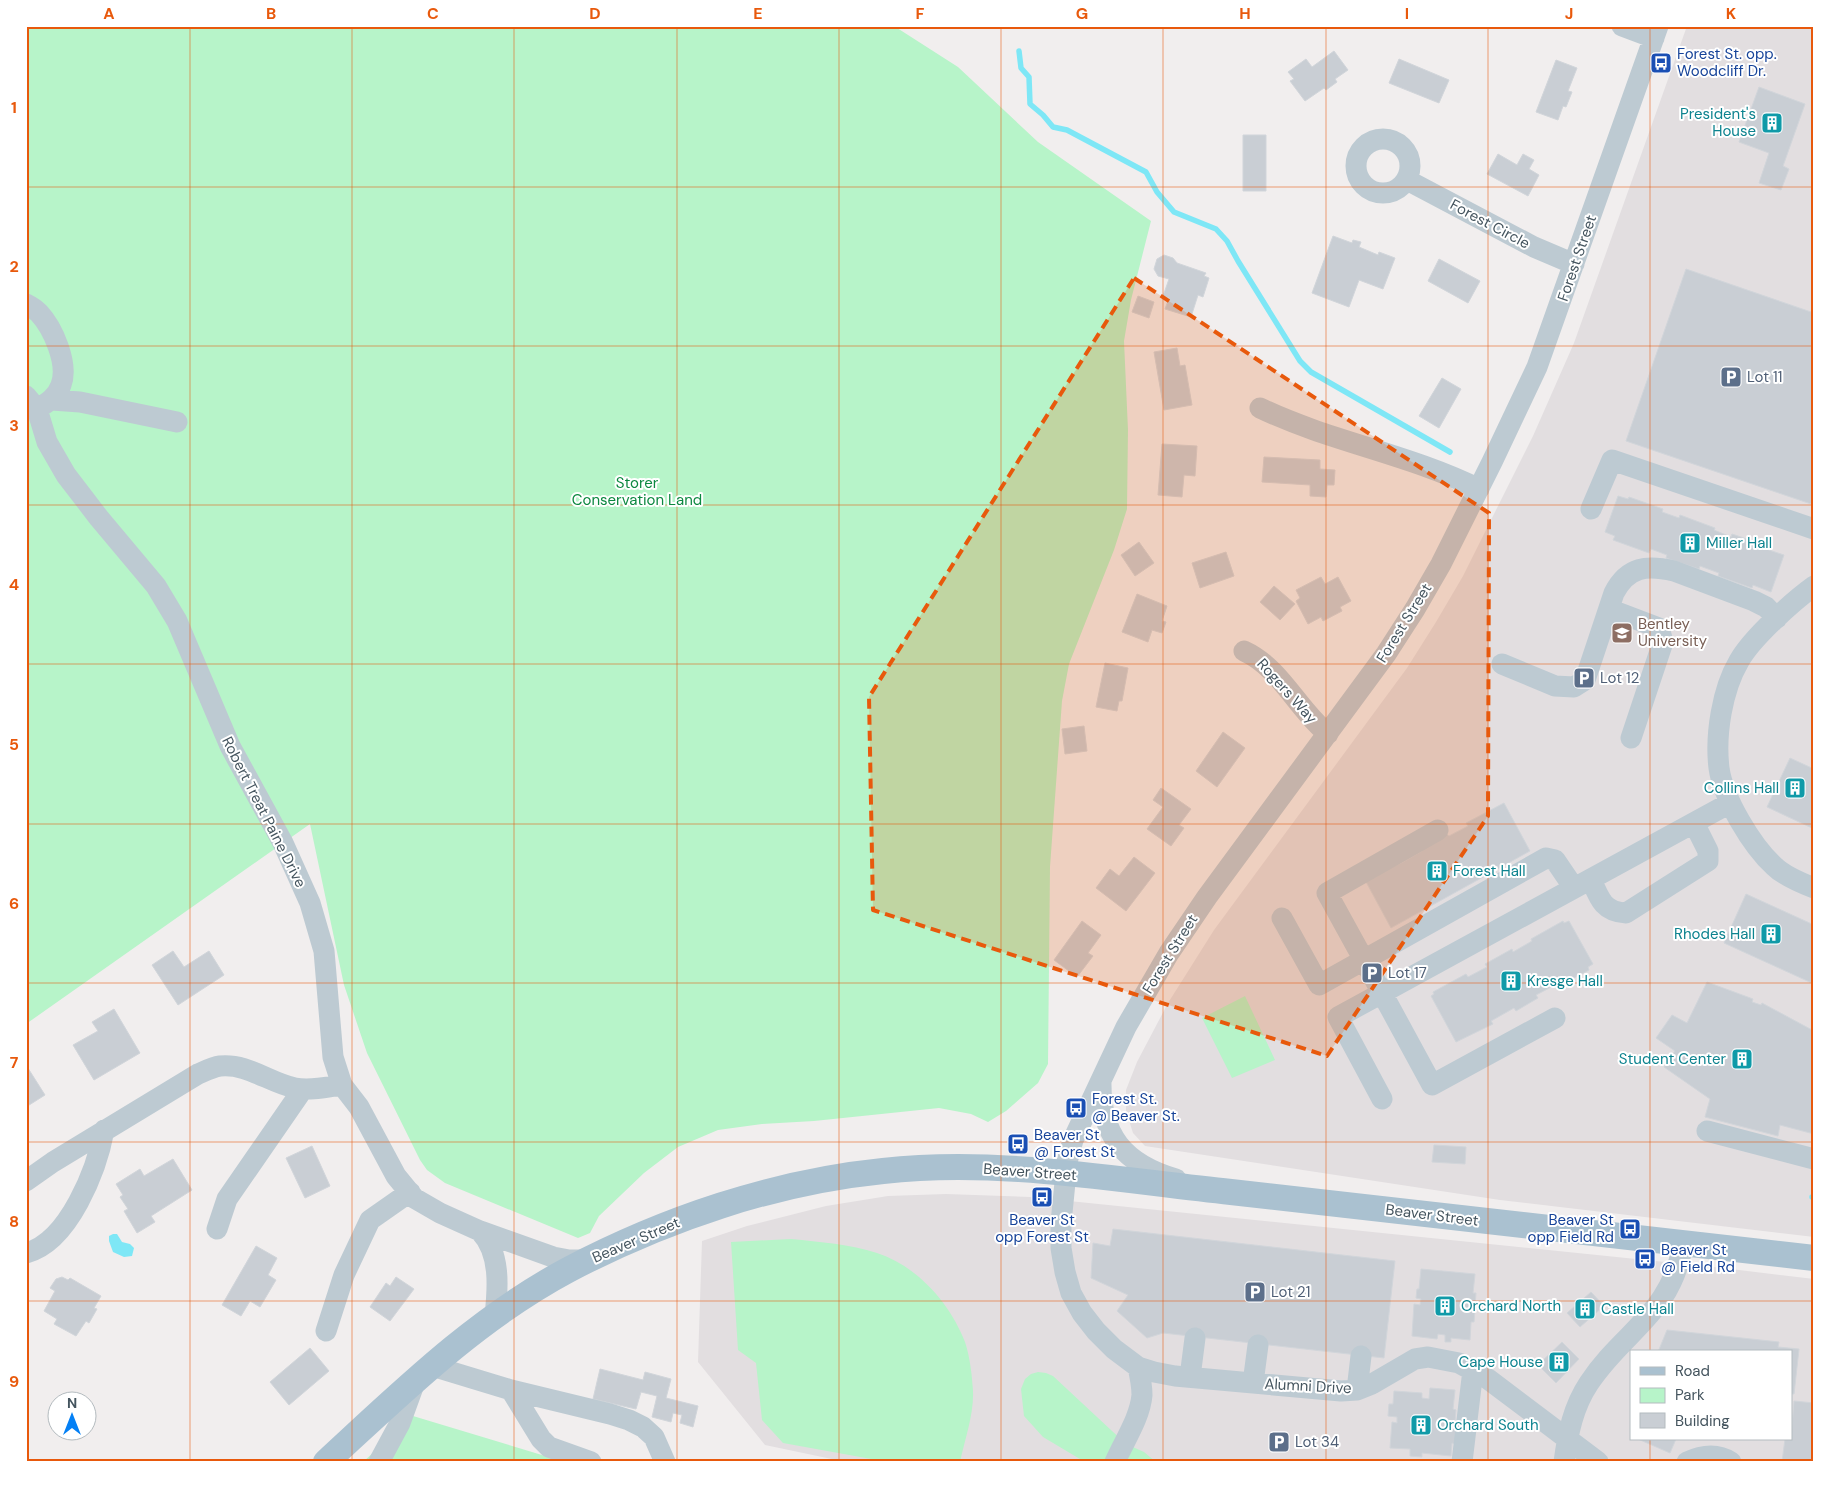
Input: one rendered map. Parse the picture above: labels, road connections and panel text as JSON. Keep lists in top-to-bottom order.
{
  "streets": {
    "main road": ["Beaver Street"],
    "street": [
      "Forest Circle",
      "Forest Street",
      "Rogers Way",
      "Robert Treat Paine Drive",
      "Alumni Drive"
    ]
  },
  "crossings": [
    ["Forest Circle", "Forest Street"],
    ["Forest Street", "Rogers Way"],
    ["Forest Street", "Beaver Street"],
    ["Forest Street", "Alumni Drive"],
    ["Robert Treat Paine Drive", "Beaver Street"]
  ],
  "parks": ["Storer Conservation Land"],
  "places": {
    "bus stop": [
      "Forest St. opp. Woodcliff Dr.",
      "Forest St. @ Beaver St.",
      "Beaver St @ Forest St",
      "Beaver St opp Forest St",
      "Beaver St opp Field Rd",
      "Beaver St @ Field Rd"
    ],
    "building": [
      "President's House",
      "Miller Hall",
      "Collins Hall",
      "Forest Hall",
      "Rhodes Hall",
      "Kresge Hall",
      "Student Center",
      "Orchard North",
      "Castle Hall",
      "Cape House",
      "Orchard South"
    ],
    "parking": [
      "Lot 11",
      "Lot 12",
      "Lot 17",
      "Lot 21",
      "Lot 34"
    ],
    "school or university": ["Bentley University"]
  },
  "legend": ["Road", "Park", "Building"],
  "north": "top",
  "grid": {
    "columns": [
      "A",
      "B",
      "C",
      "D",
      "E",
      "F",
      "G",
      "H",
      "I",
      "J",
      "K"
    ],
    "rows": [
      "1",
      "2",
      "3",
      "4",
      "5",
      "6",
      "7",
      "8",
      "9"
    ]
  }
}
